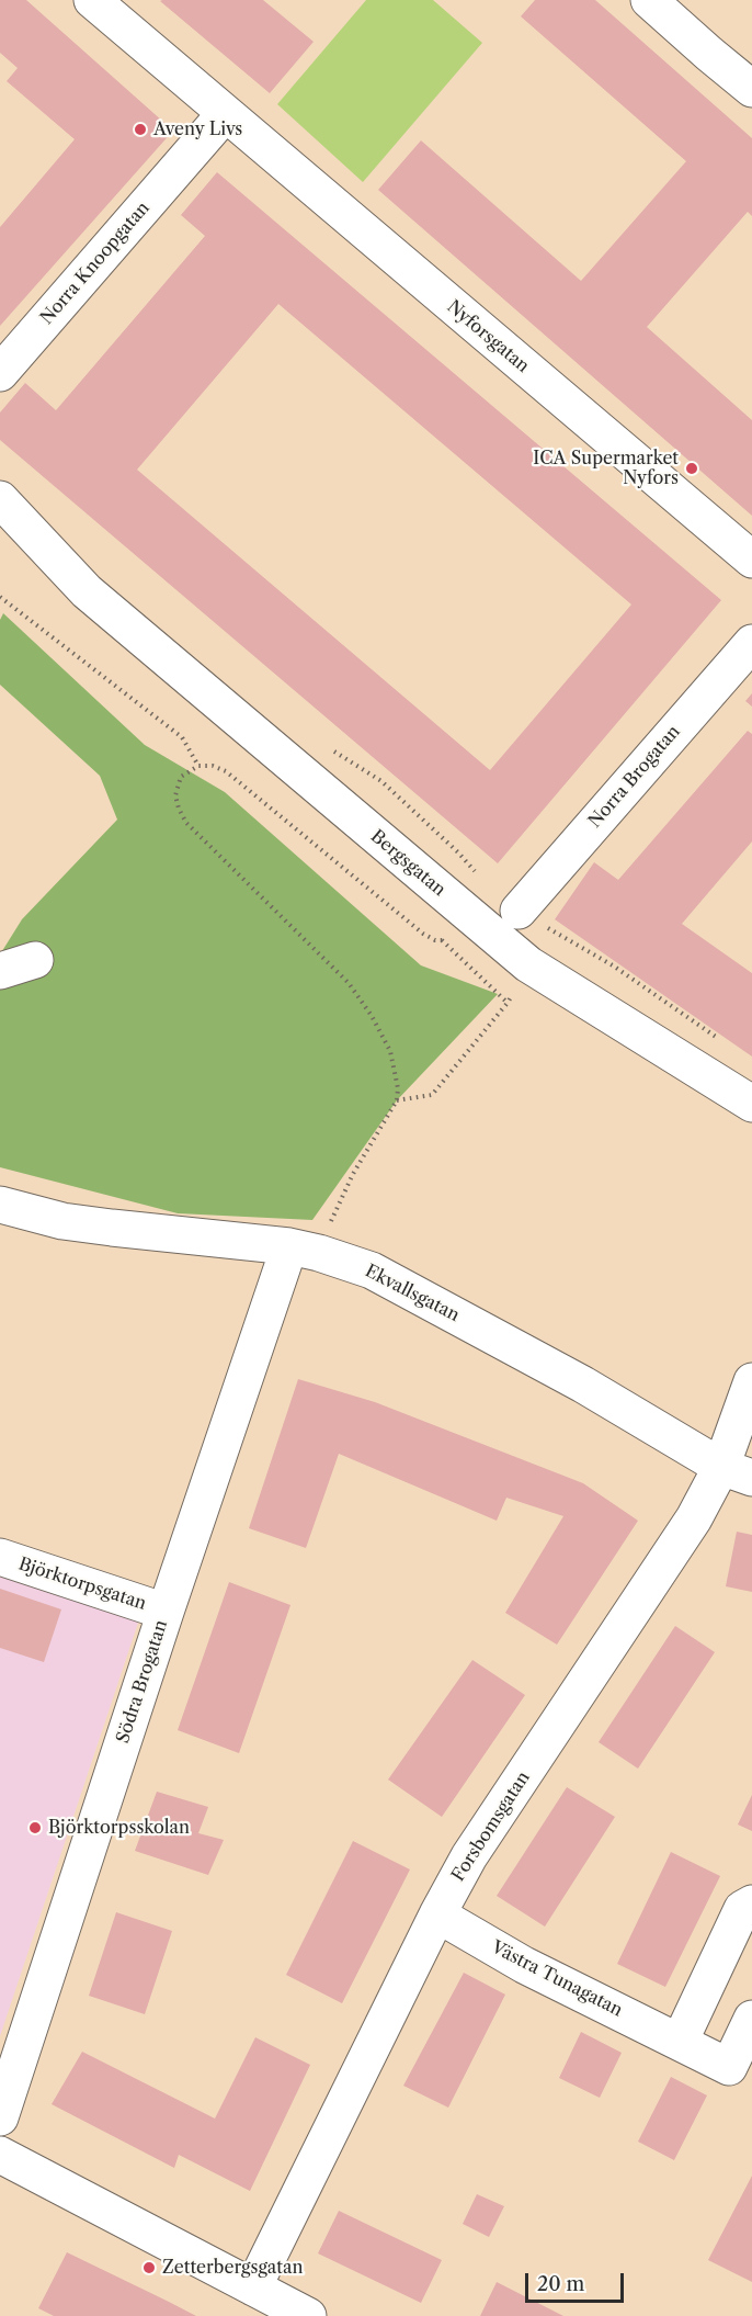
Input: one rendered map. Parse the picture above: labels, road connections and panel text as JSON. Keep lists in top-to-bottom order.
{
  "streets": {
    "street": [
      "Norra Knoopgatan",
      "Nyforsgatan",
      "Norra Brogatan",
      "Bergsgatan",
      "Ekvallsgatan",
      "Björktorpsgatan",
      "Södra Brogatan",
      "Forsbomsgatan",
      "Västra Tunagatan"
    ]
  },
  "crossings": [
    ["Norra Knoopgatan", "Nyforsgatan"],
    ["Ekvallsgatan", "Södra Brogatan"],
    ["Ekvallsgatan", "Forsbomsgatan"],
    ["Björktorpsgatan", "Södra Brogatan"],
    ["Forsbomsgatan", "Västra Tunagatan"]
  ],
  "places": [
    "Aveny Livs",
    "ICA Supermarket Nyfors",
    "Björktorpsskolan",
    "Zetterbergsgatan"
  ],
  "scale_bar": "20 m"
}
